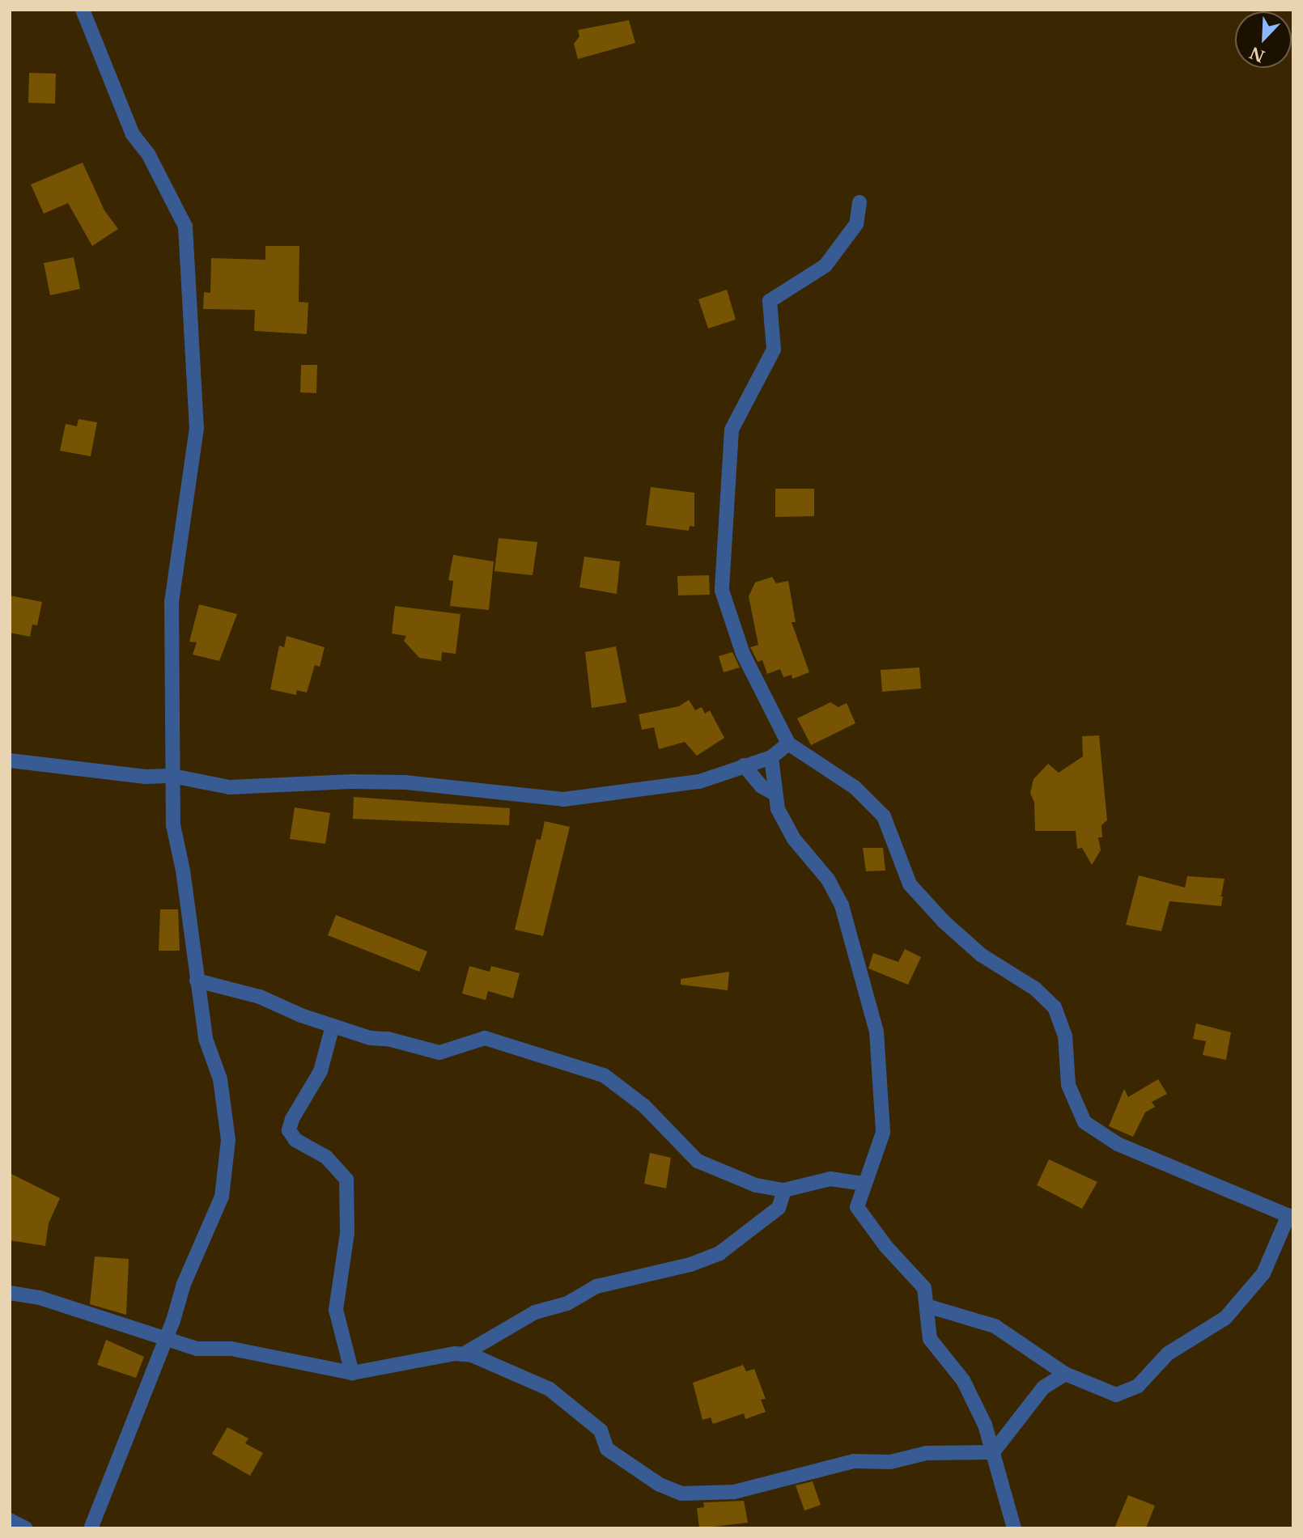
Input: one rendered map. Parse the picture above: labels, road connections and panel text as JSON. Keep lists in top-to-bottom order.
{
  "north": "bottom left"
}
